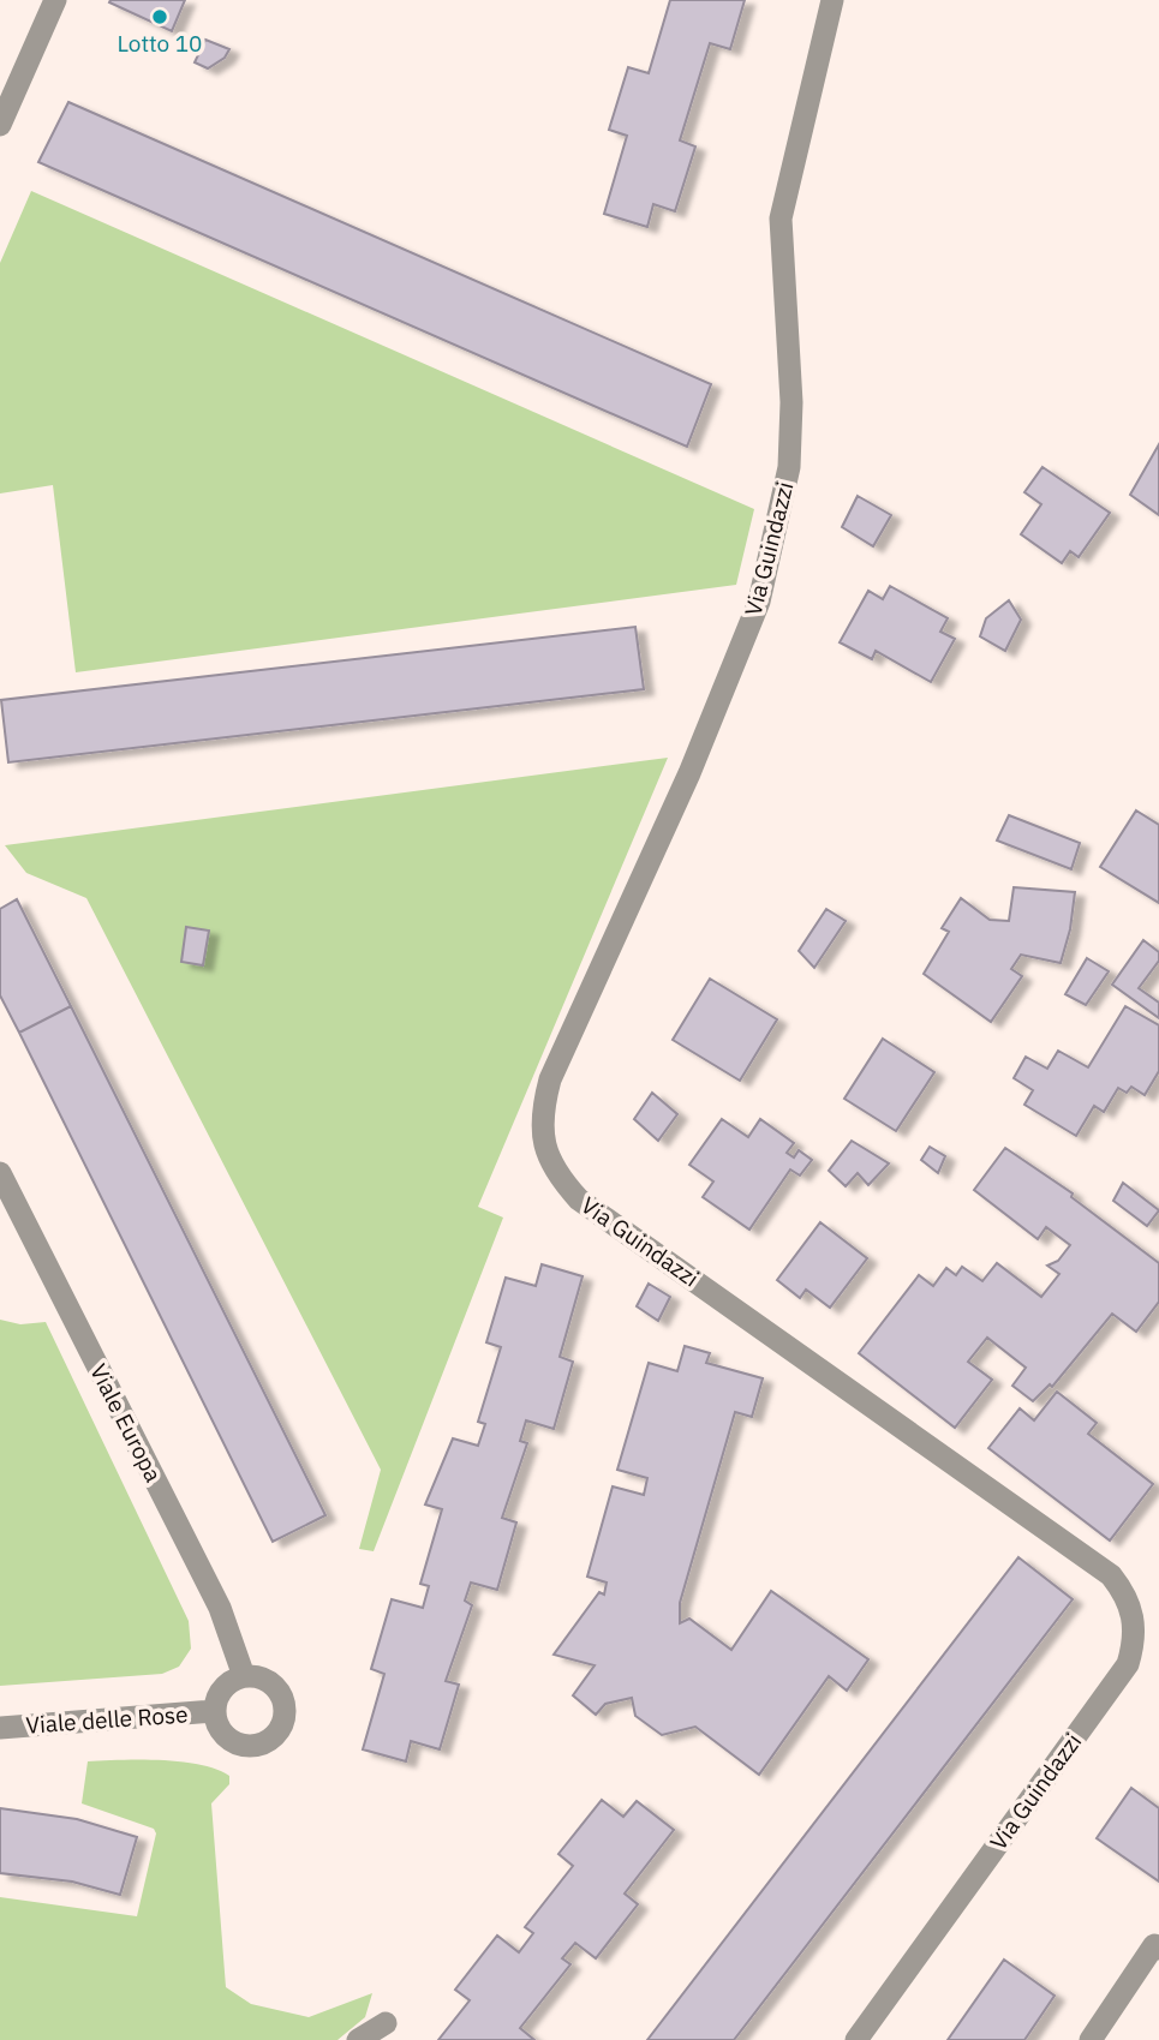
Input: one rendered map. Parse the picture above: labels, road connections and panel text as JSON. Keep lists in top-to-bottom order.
{
  "streets": {
    "street": ["Via Guindazzi", "Viale Europa", "Viale delle Rose"]
  },
  "crossings": [
    ["Viale Europa", "Viale delle Rose"]
  ],
  "places": ["Lotto 10"]
}
